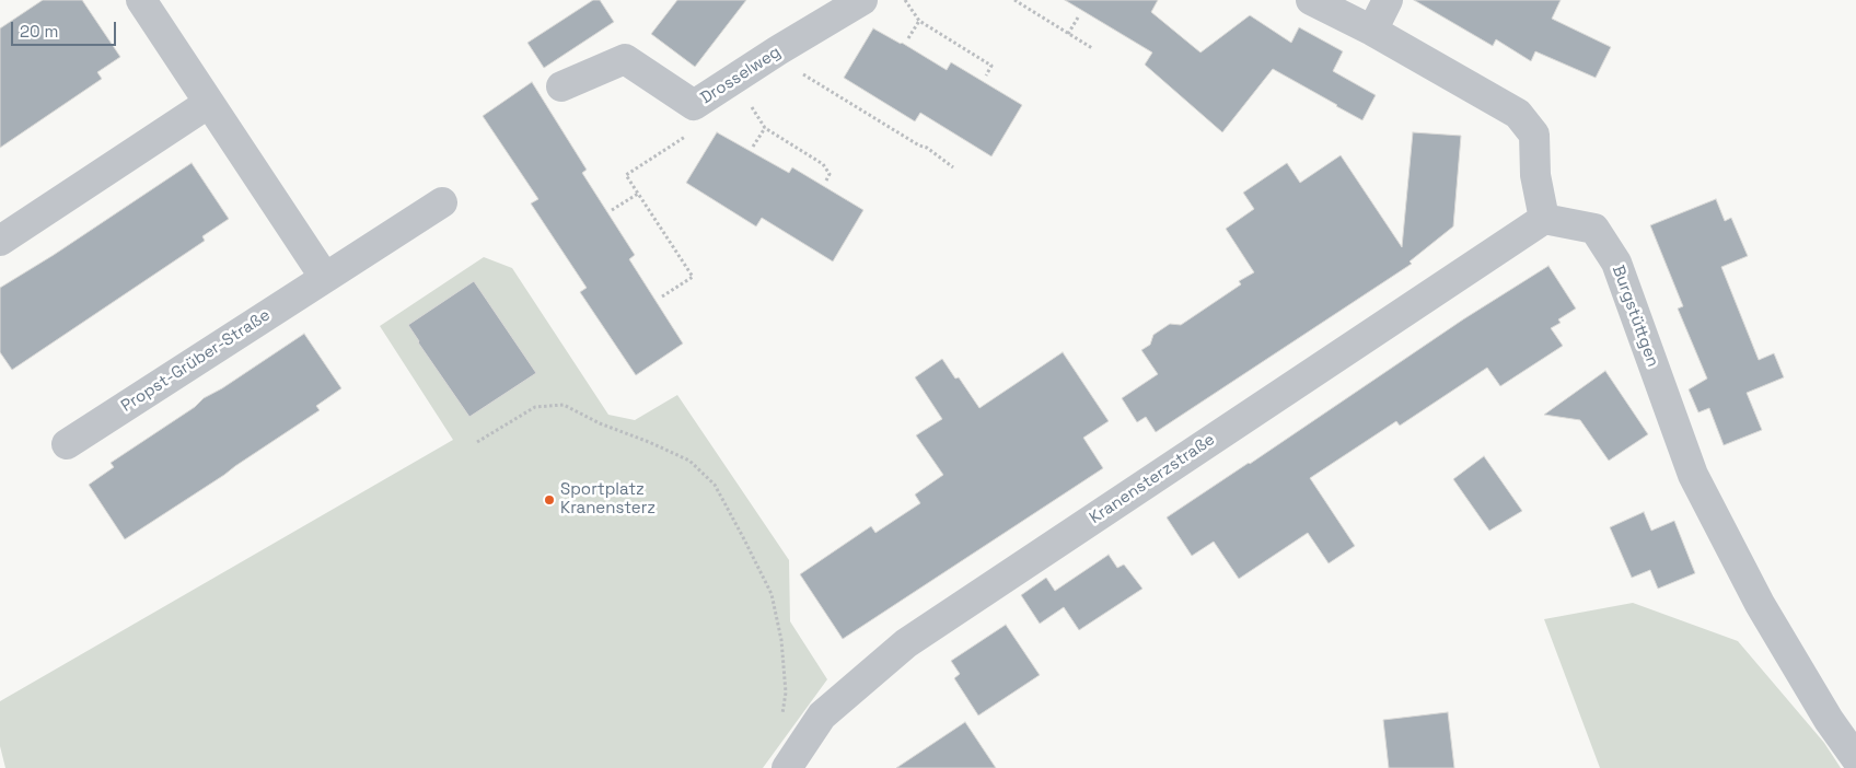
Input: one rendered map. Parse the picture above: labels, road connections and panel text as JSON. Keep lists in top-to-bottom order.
{
  "streets": {
    "street": [
      "Drosselweg",
      "Burgstüttgen",
      "Propst-Grüber-Straße",
      "Kranensterzstraße"
    ]
  },
  "crossings": [
    ["Burgstüttgen", "Kranensterzstraße"]
  ],
  "places": ["Sportplatz Kranensterz"],
  "scale_bar": "20 m"
}
